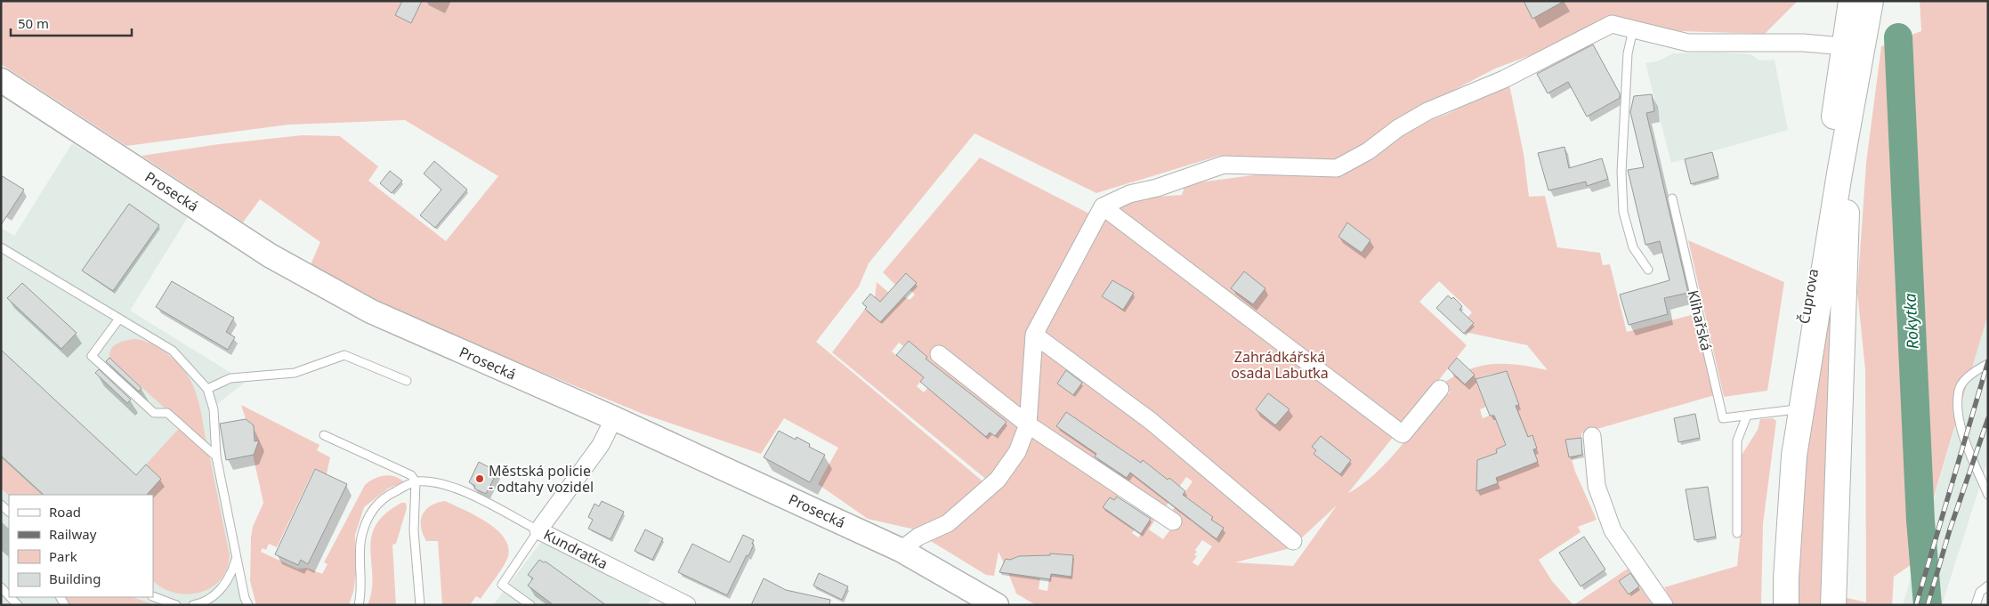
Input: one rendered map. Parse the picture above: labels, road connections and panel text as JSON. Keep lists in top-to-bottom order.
{
  "streets": {
    "main road": ["Prosecká", "Čuprova"],
    "street": ["Kundratka"],
    "lane": ["Klihařská"]
  },
  "crossings": [
    ["Prosecká", "Kundratka"],
    ["Čuprova", "Klihařská"]
  ],
  "water": ["Rokytka"],
  "parks": ["Zahrádkářská osada Labuťka"],
  "places": ["Městská policie - odtahy vozidel"],
  "legend": [
    "Road",
    "Railway",
    "Park",
    "Building"
  ],
  "scale_bar": "50 m"
}
